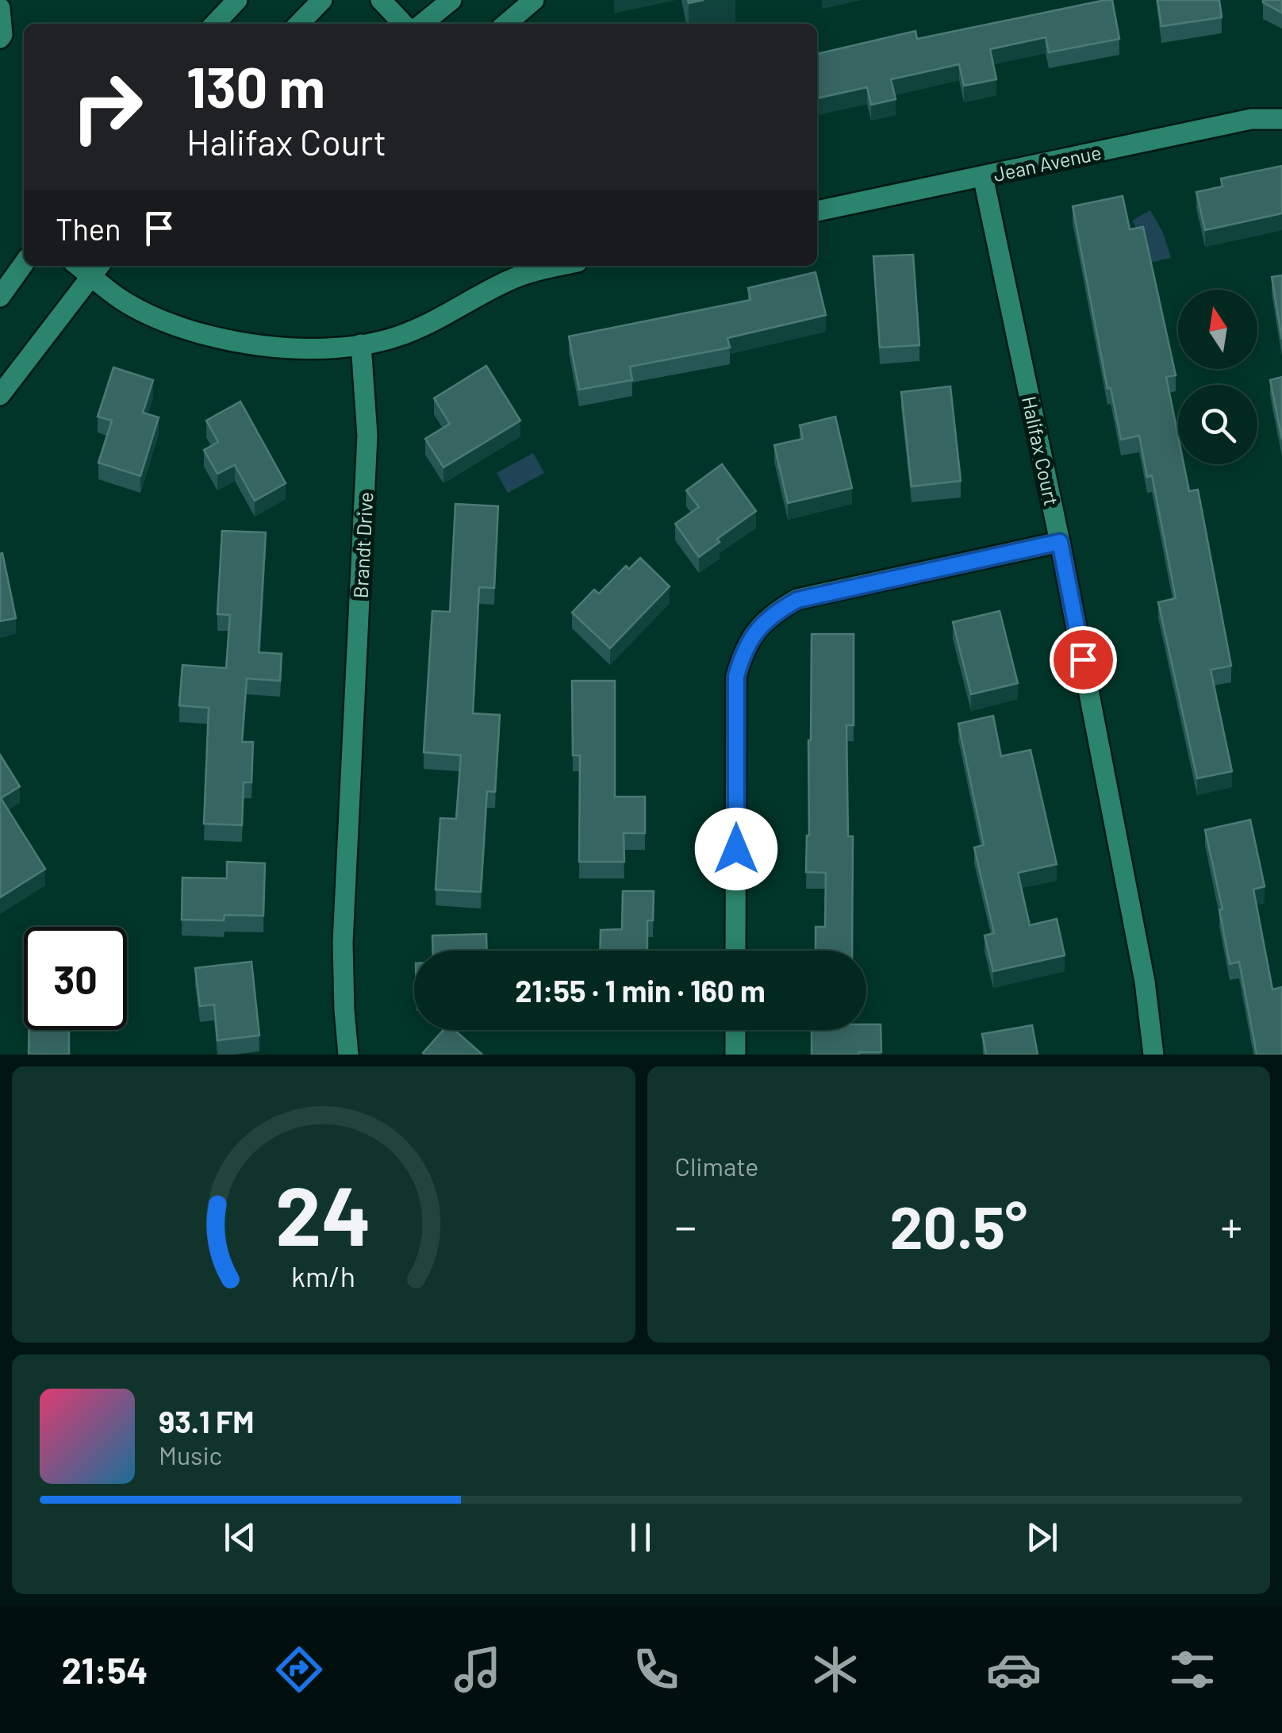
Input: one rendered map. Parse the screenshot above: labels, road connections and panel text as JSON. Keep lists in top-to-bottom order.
{
  "streets": {
    "street": ["Jean Avenue", "Halifax Court", "Brandt Drive"]
  },
  "crossings": [
    ["Jean Avenue", "Halifax Court"]
  ],
  "north": "top",
  "page": {
    "turn": ["130 m", "Halifax Court"],
    "then": "Then",
    "limit": "30",
    "trip": "21:55 · 1 min · 160 m",
    "tile": "Climate",
    "heat": ["−", "20.5°", "+"],
    "song": ["93.1 FM", "Music"],
    "tabs": "21:54",
    "gauge": ["24", "km/h"]
  }
}
